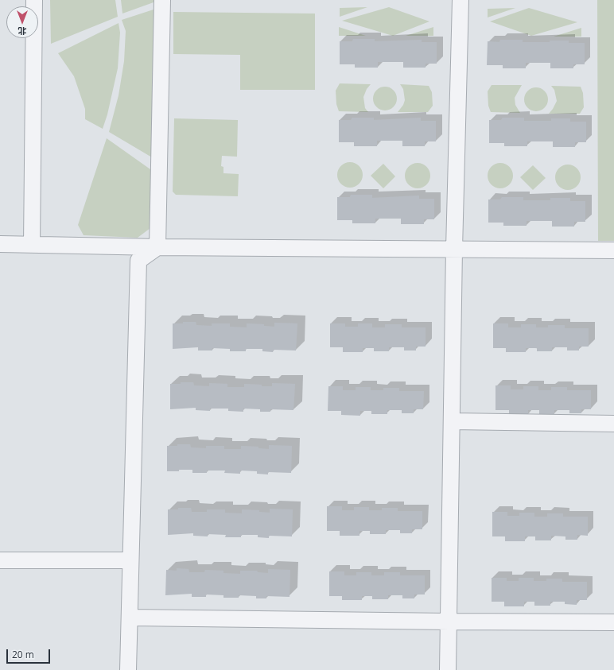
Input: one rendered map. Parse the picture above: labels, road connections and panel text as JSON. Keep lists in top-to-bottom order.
{
  "scale_bar": "20 m",
  "north": "bottom"
}
